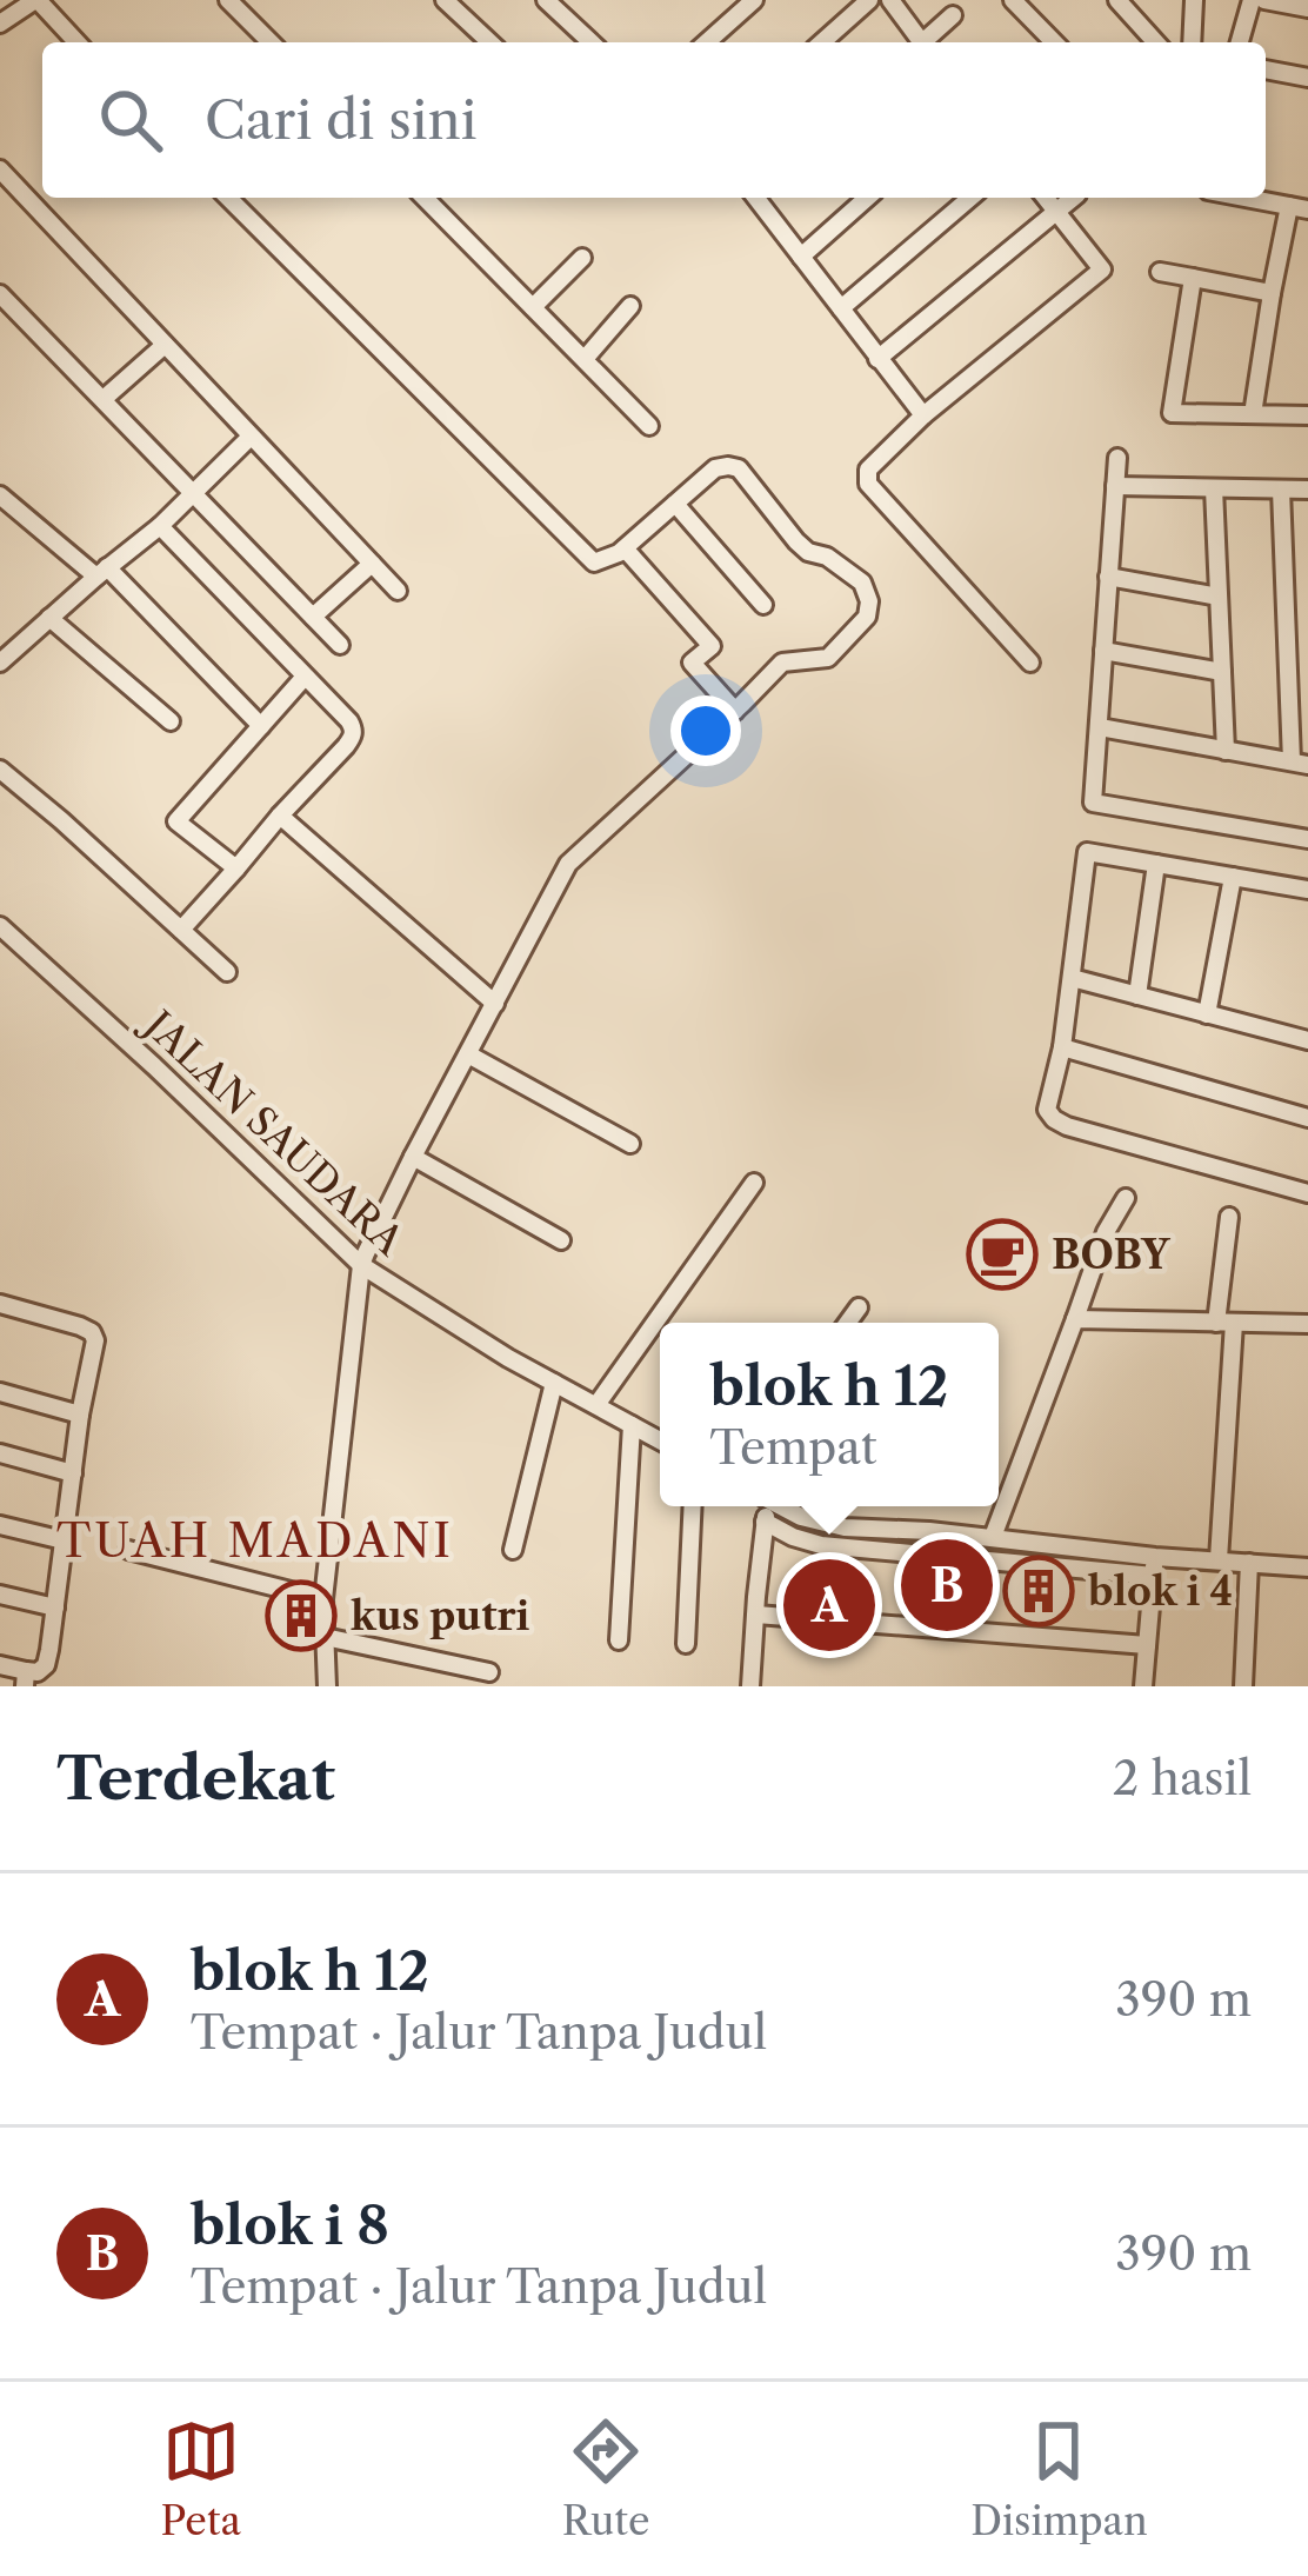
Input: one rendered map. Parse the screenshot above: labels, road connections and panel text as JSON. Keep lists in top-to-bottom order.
{
  "streets": {
    "street": ["JALAN SAUDARA"]
  },
  "districts": ["TUAH MADANI"],
  "places": {
    "cafe": ["BOBY"],
    "building": ["blok i 4", "kus putri"]
  },
  "page": {
    "search": "Cari di sini",
    "popup": ["blok h 12", "Tempat"],
    "pins": ["B", "A"],
    "heading": ["Terdekat", "2 hasil"],
    "list": [
      {
        "mark": "A",
        "name": "blok h 12",
        "note": "Tempat · Jalur Tanpa Judul",
        "value": "390 m"
      },
      {
        "mark": "B",
        "name": "blok i 8",
        "note": "Tempat · Jalur Tanpa Judul",
        "value": "390 m"
      }
    ],
    "nav": ["Peta", "Rute", "Disimpan"]
  }
}
